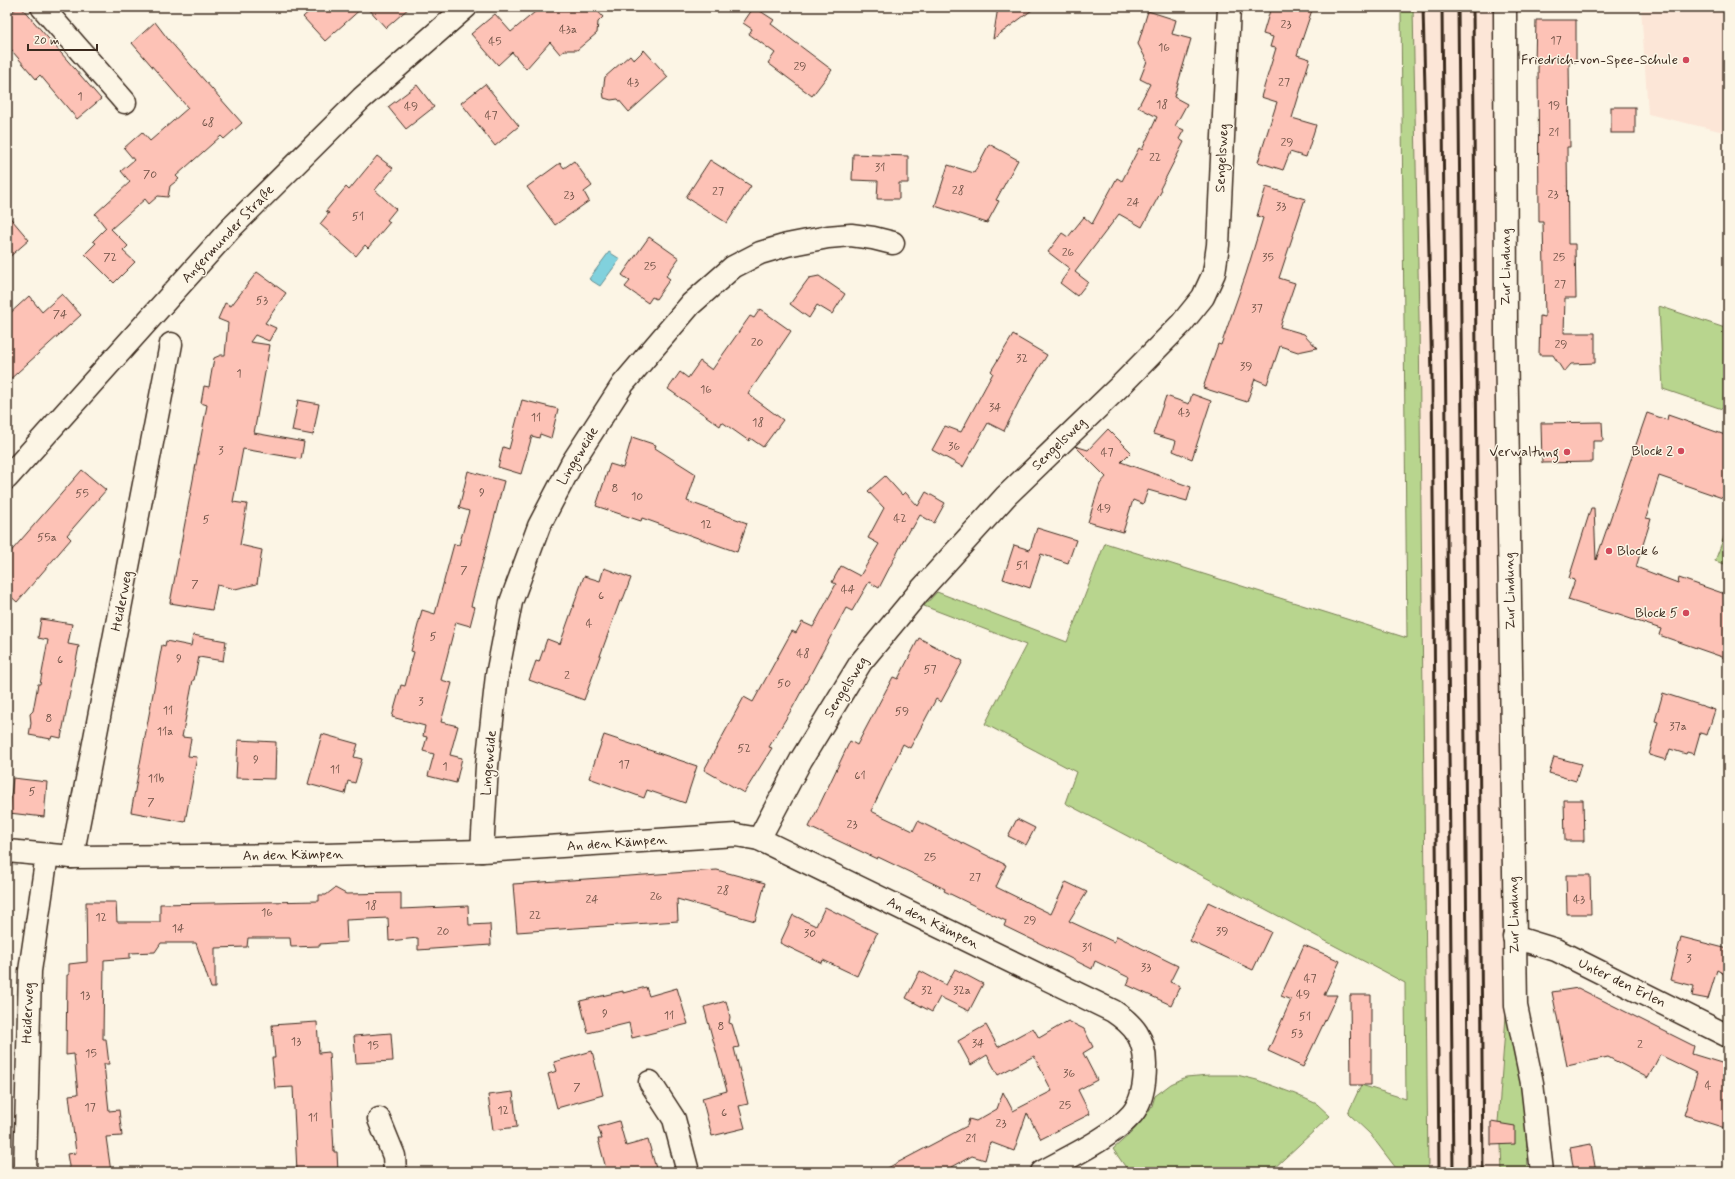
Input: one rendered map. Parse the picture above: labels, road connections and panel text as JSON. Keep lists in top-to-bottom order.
{
  "streets": {
    "street": [
      "Sengelsweg",
      "Angermunder Straße",
      "Zur Lindung",
      "Lingeweide",
      "Heiderweg",
      "An den Kämpen",
      "Unter den Erlen"
    ]
  },
  "crossings": [
    ["Sengelsweg", "An den Kämpen"],
    ["Zur Lindung", "Unter den Erlen"],
    ["Lingeweide", "An den Kämpen"],
    ["Heiderweg", "An den Kämpen"]
  ],
  "places": [
    "Friedrich-von-Spee-Schule",
    "Block 2",
    "Verwaltung",
    "Block 6",
    "Block 5"
  ],
  "house_numbers": [
    "23",
    "43a",
    "17",
    "45",
    "16",
    "29",
    "43",
    "27",
    "1",
    "18",
    "19",
    "49",
    "47",
    "68",
    "21",
    "29",
    "22",
    "31",
    "70",
    "28",
    "27",
    "23",
    "23",
    "24",
    "33",
    "51",
    "26",
    "72",
    "35",
    "25",
    "25",
    "27",
    "53",
    "37",
    "74",
    "20",
    "29",
    "32",
    "39",
    "1",
    "16",
    "34",
    "43",
    "11",
    "18",
    "36",
    "3",
    "47",
    "8",
    "9",
    "55",
    "10",
    "49",
    "42",
    "5",
    "12",
    "55a",
    "51",
    "7",
    "7",
    "44",
    "6",
    "4",
    "5",
    "48",
    "9",
    "6",
    "57",
    "2",
    "50",
    "3",
    "11",
    "59",
    "8",
    "37a",
    "11a",
    "52",
    "9",
    "17",
    "1",
    "11",
    "61",
    "11b",
    "5",
    "7",
    "23",
    "25",
    "27",
    "28",
    "26",
    "24",
    "43",
    "18",
    "16",
    "22",
    "12",
    "29",
    "14",
    "20",
    "39",
    "30",
    "31",
    "3",
    "33",
    "47",
    "32",
    "32a",
    "49",
    "13",
    "9",
    "11",
    "51",
    "8",
    "53",
    "13",
    "34",
    "2",
    "15",
    "15",
    "36",
    "4",
    "7",
    "25",
    "17",
    "12",
    "6",
    "11",
    "23",
    "21"
  ],
  "scale_bar": "20 m"
}
